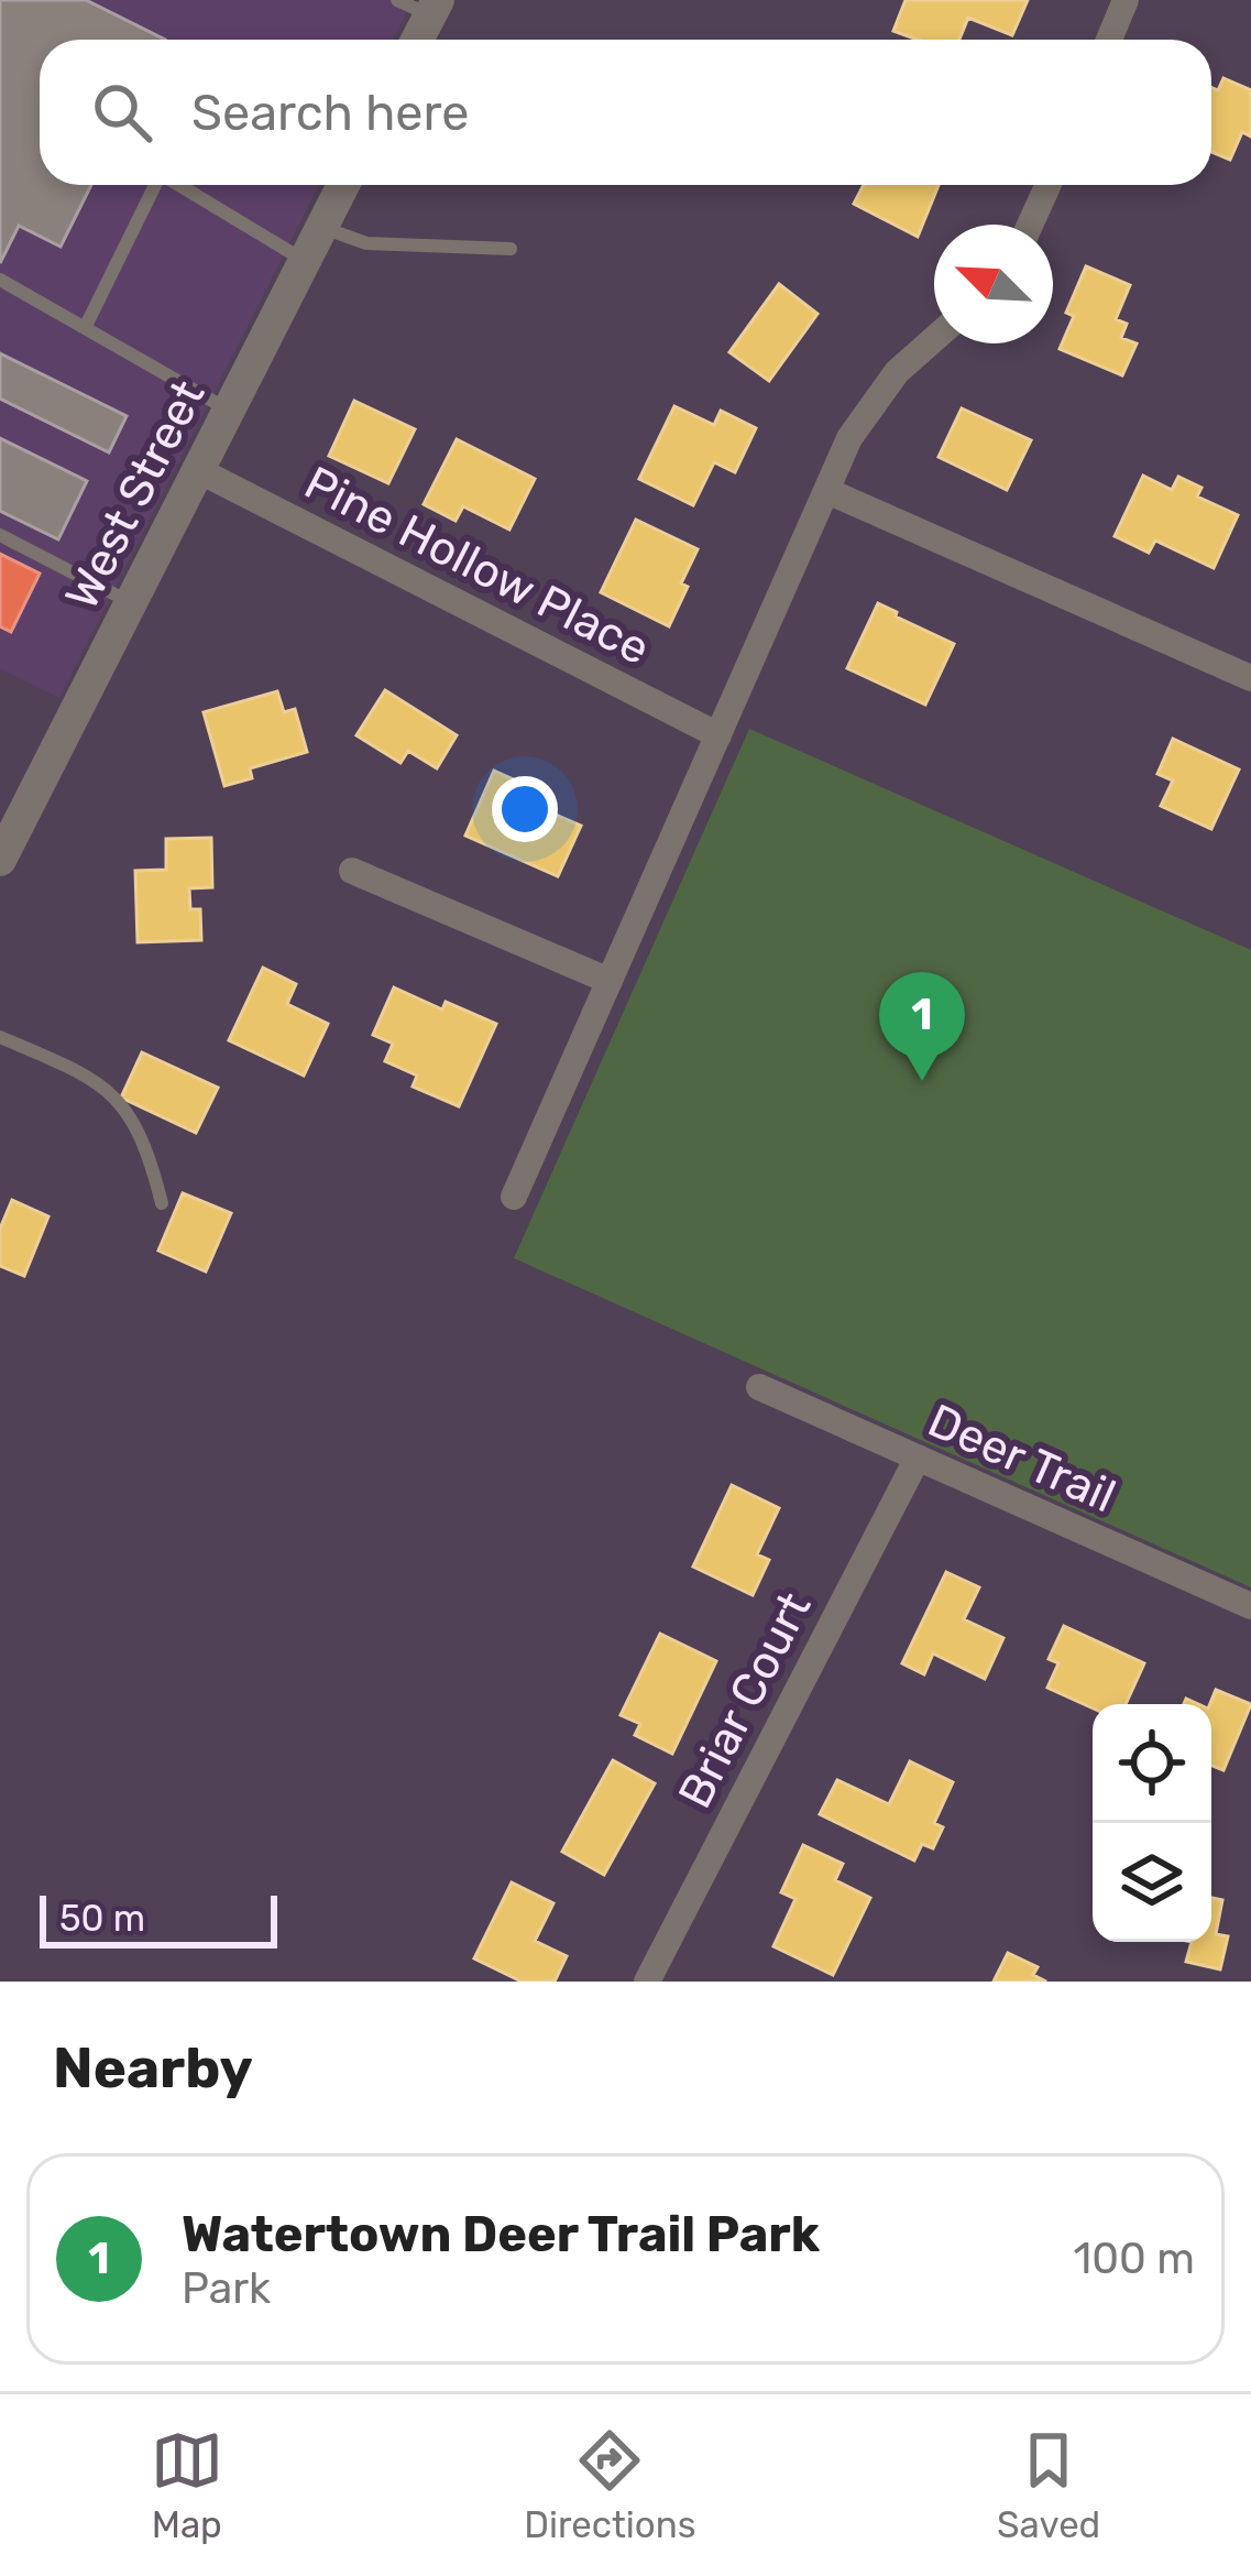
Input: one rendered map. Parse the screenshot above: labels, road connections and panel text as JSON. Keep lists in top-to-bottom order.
{
  "streets": {
    "street": [
      "West Street",
      "Pine Hollow Place",
      "Deer Trail",
      "Briar Court"
    ]
  },
  "crossings": [
    ["West Street", "Pine Hollow Place"],
    ["Deer Trail", "Briar Court"]
  ],
  "scale_bar": "50 m",
  "north": "top left",
  "page": {
    "search": "Search here",
    "pins": "1",
    "scale": "50 m",
    "heading": "Nearby",
    "list": [
      {
        "mark": "1",
        "name": "Watertown Deer Trail Park",
        "note": "Park",
        "value": "100 m"
      }
    ],
    "nav": ["Map", "Directions", "Saved"]
  }
}
